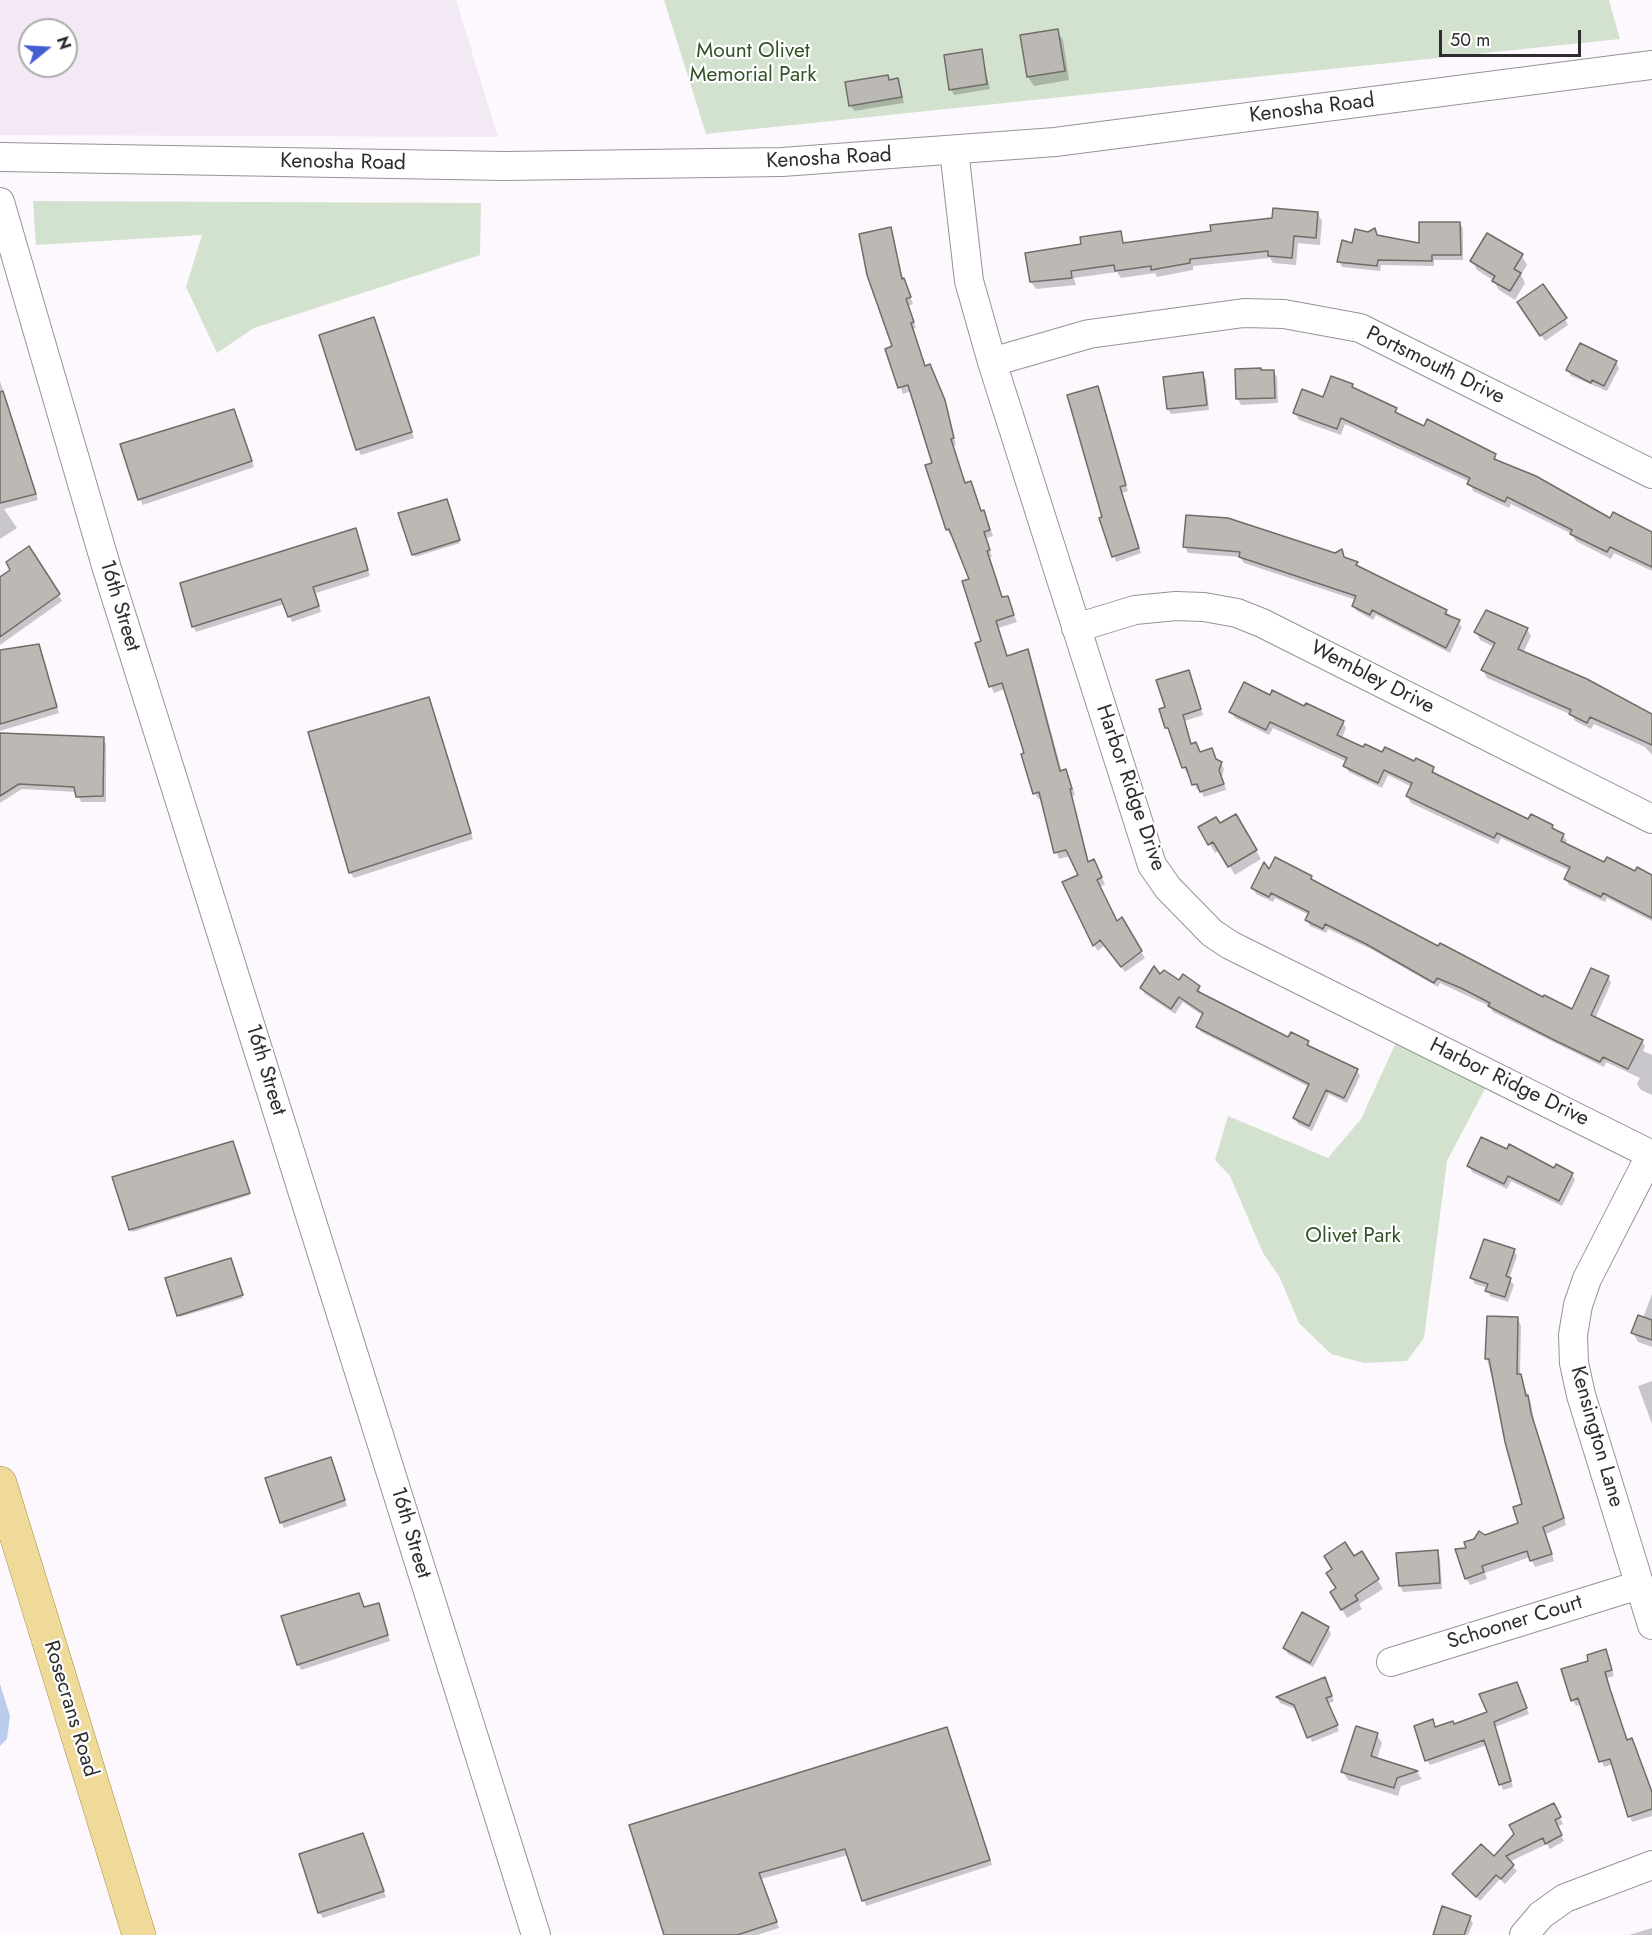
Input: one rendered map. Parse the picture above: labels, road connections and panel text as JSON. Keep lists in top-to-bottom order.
{
  "streets": {
    "main road": ["Rosecrans Road"],
    "street": [
      "Kenosha Road",
      "Portsmouth Drive",
      "16th Street",
      "Wembley Drive",
      "Harbor Ridge Drive",
      "Kensington Lane",
      "Schooner Court"
    ]
  },
  "crossings": [
    ["Kenosha Road", "Harbor Ridge Drive"],
    ["Portsmouth Drive", "Harbor Ridge Drive"],
    ["Wembley Drive", "Harbor Ridge Drive"],
    ["Harbor Ridge Drive", "Kensington Lane"],
    ["Kensington Lane", "Schooner Court"]
  ],
  "parks": ["Mount Olivet Memorial Park", "Olivet Park"],
  "scale_bar": "50 m",
  "north": "right"
}
